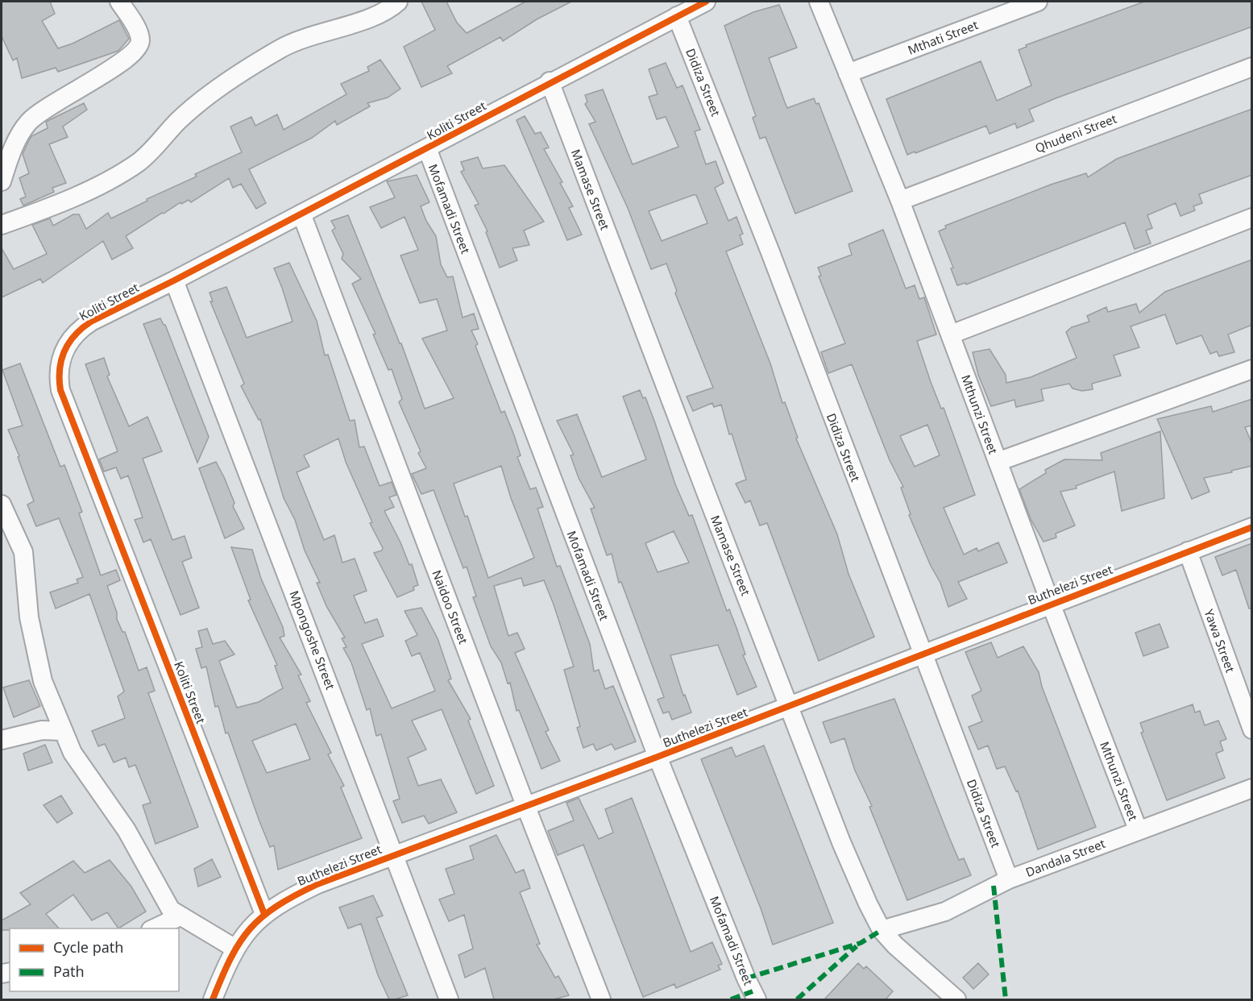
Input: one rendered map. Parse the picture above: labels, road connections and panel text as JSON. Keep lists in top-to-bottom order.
{
  "streets": {
    "street": [
      "Mthati Street",
      "Didiza Street",
      "Koliti Street",
      "Qhudeni Street",
      "Mamase Street",
      "Mofamadi Street",
      "Mthunzi Street",
      "Buthelezi Street",
      "Naidoo Street",
      "Mpongoshe Street",
      "Yawa Street",
      "Dandala Street"
    ]
  },
  "crossings": [
    ["Mthati Street", "Mthunzi Street"],
    ["Didiza Street", "Koliti Street"],
    ["Didiza Street", "Buthelezi Street"],
    ["Didiza Street", "Dandala Street"],
    ["Koliti Street", "Mamase Street"],
    ["Koliti Street", "Mofamadi Street"],
    ["Koliti Street", "Buthelezi Street"],
    ["Koliti Street", "Naidoo Street"],
    ["Koliti Street", "Mpongoshe Street"],
    ["Qhudeni Street", "Mthunzi Street"],
    ["Mamase Street", "Buthelezi Street"],
    ["Mamase Street", "Dandala Street"],
    ["Mofamadi Street", "Buthelezi Street"],
    ["Mthunzi Street", "Buthelezi Street"],
    ["Mthunzi Street", "Dandala Street"],
    ["Buthelezi Street", "Naidoo Street"],
    ["Buthelezi Street", "Mpongoshe Street"],
    ["Buthelezi Street", "Yawa Street"]
  ],
  "legend": ["Cycle path", "Path"]
}
